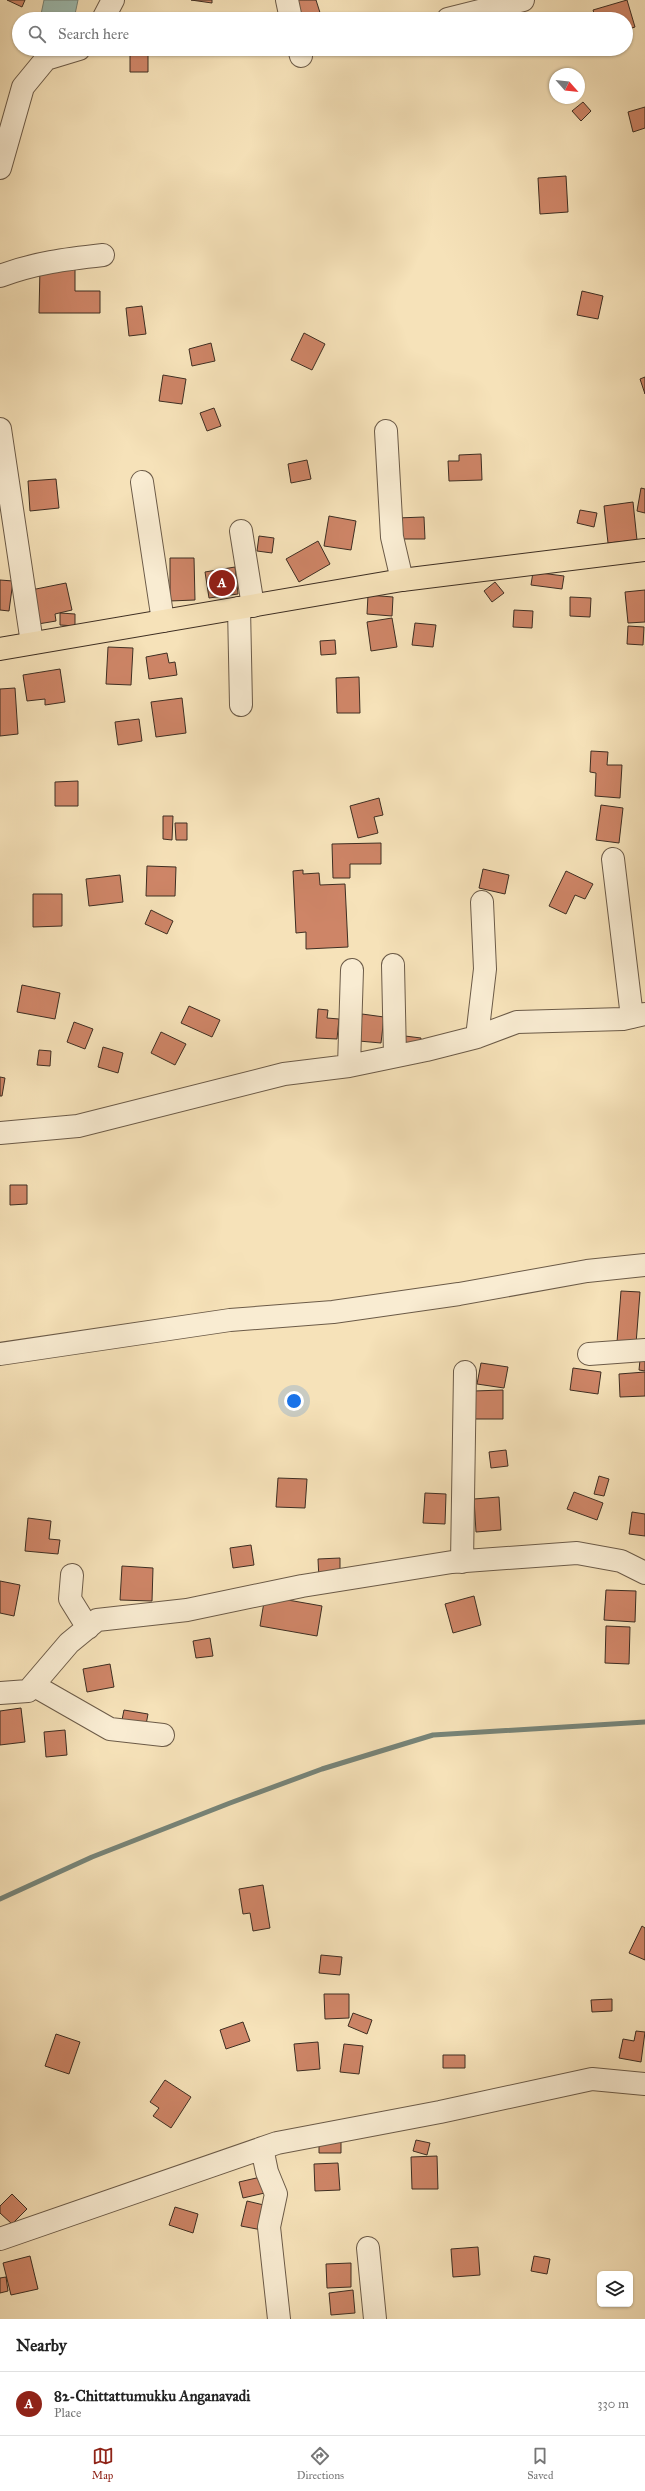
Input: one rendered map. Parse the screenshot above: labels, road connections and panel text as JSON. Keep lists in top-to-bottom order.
{
  "north": "bottom right",
  "page": {
    "search": "Search here",
    "pins": "A",
    "heading": "Nearby",
    "list": [
      {
        "mark": "A",
        "name": "82-Chittattumukku Anganavadi",
        "note": "Place",
        "value": "330 m"
      }
    ],
    "nav": ["Map", "Directions", "Saved"]
  }
}
